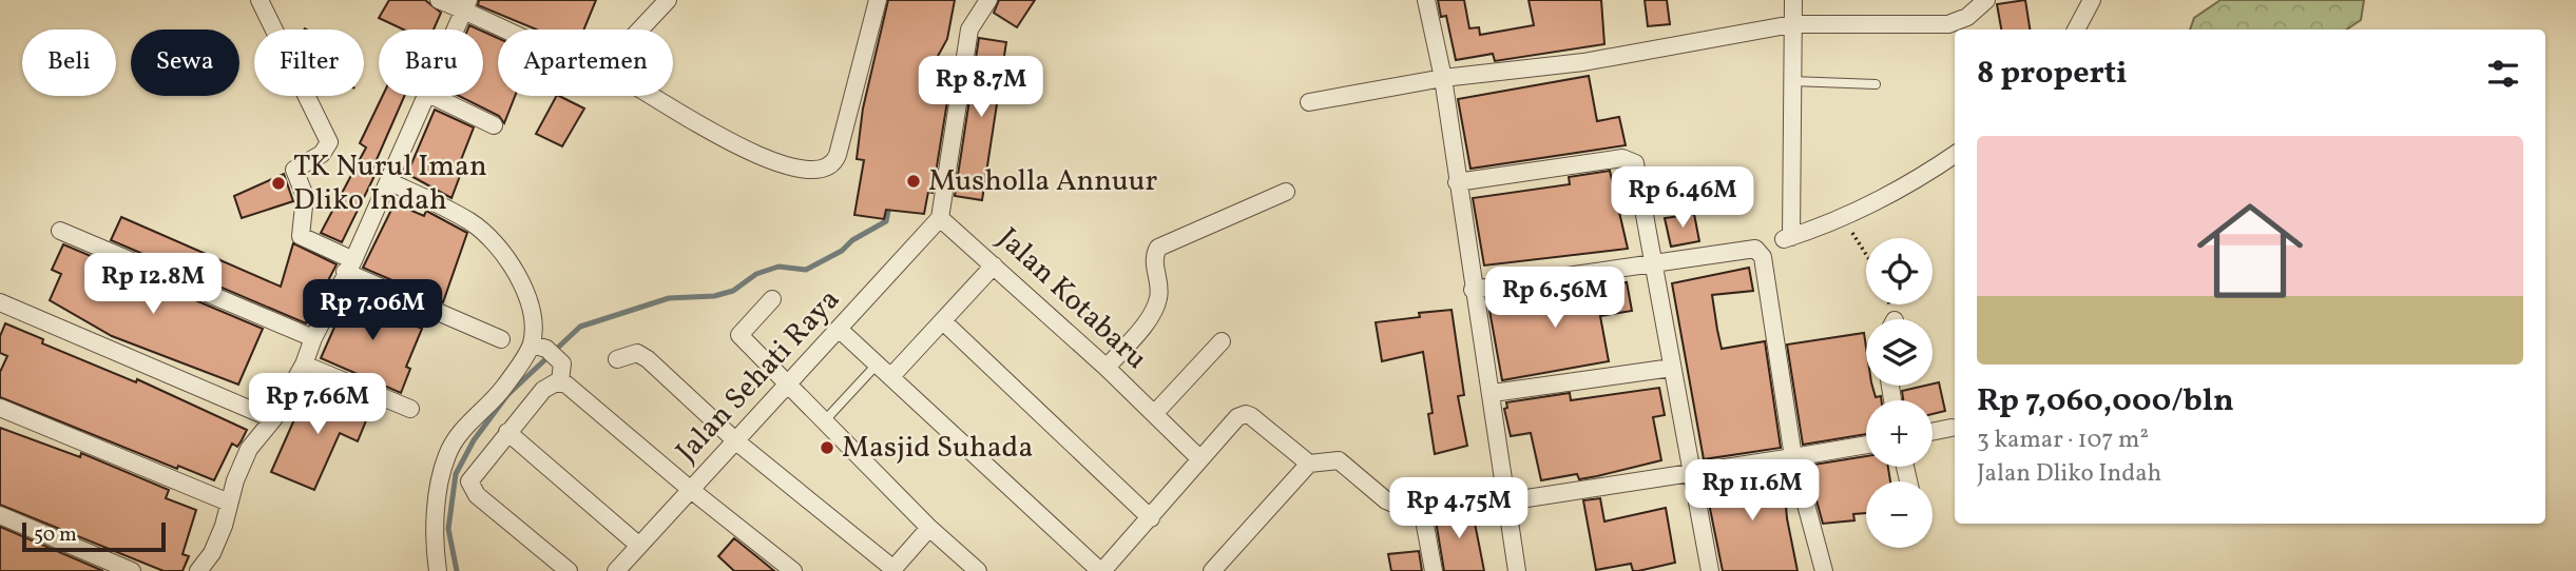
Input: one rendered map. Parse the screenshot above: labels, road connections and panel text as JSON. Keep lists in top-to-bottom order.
{
  "streets": {
    "street": ["Jalan Kotabaru", "Jalan Sehati Raya"]
  },
  "crossings": [
    ["Jalan Kotabaru", "Jalan Sehati Raya"]
  ],
  "places": ["Musholla Annuur", "TK Nurul Iman Dliko Indah", "Masjid Suhada"],
  "scale_bar": "50 m",
  "page": {
    "chip": [
      "Beli",
      "Sewa",
      "Filter",
      "Baru",
      "Apartemen"
    ],
    "heading": "8 properti",
    "price": [
      "Rp 8.7M",
      "Rp 6.46M",
      "Rp 12.8M",
      "Rp 6.56M",
      "Rp 7.06M",
      "Rp 7.66M",
      "Rp 11.6M",
      "Rp 4.75M"
    ],
    "list": [
      {
        "name": "Rp 7,060,000/bln",
        "note": "3 kamar · 107 m² · Jalan Dliko Indah"
      }
    ],
    "map_buttons": ["+", "−"],
    "scale": "50 m"
  }
}
